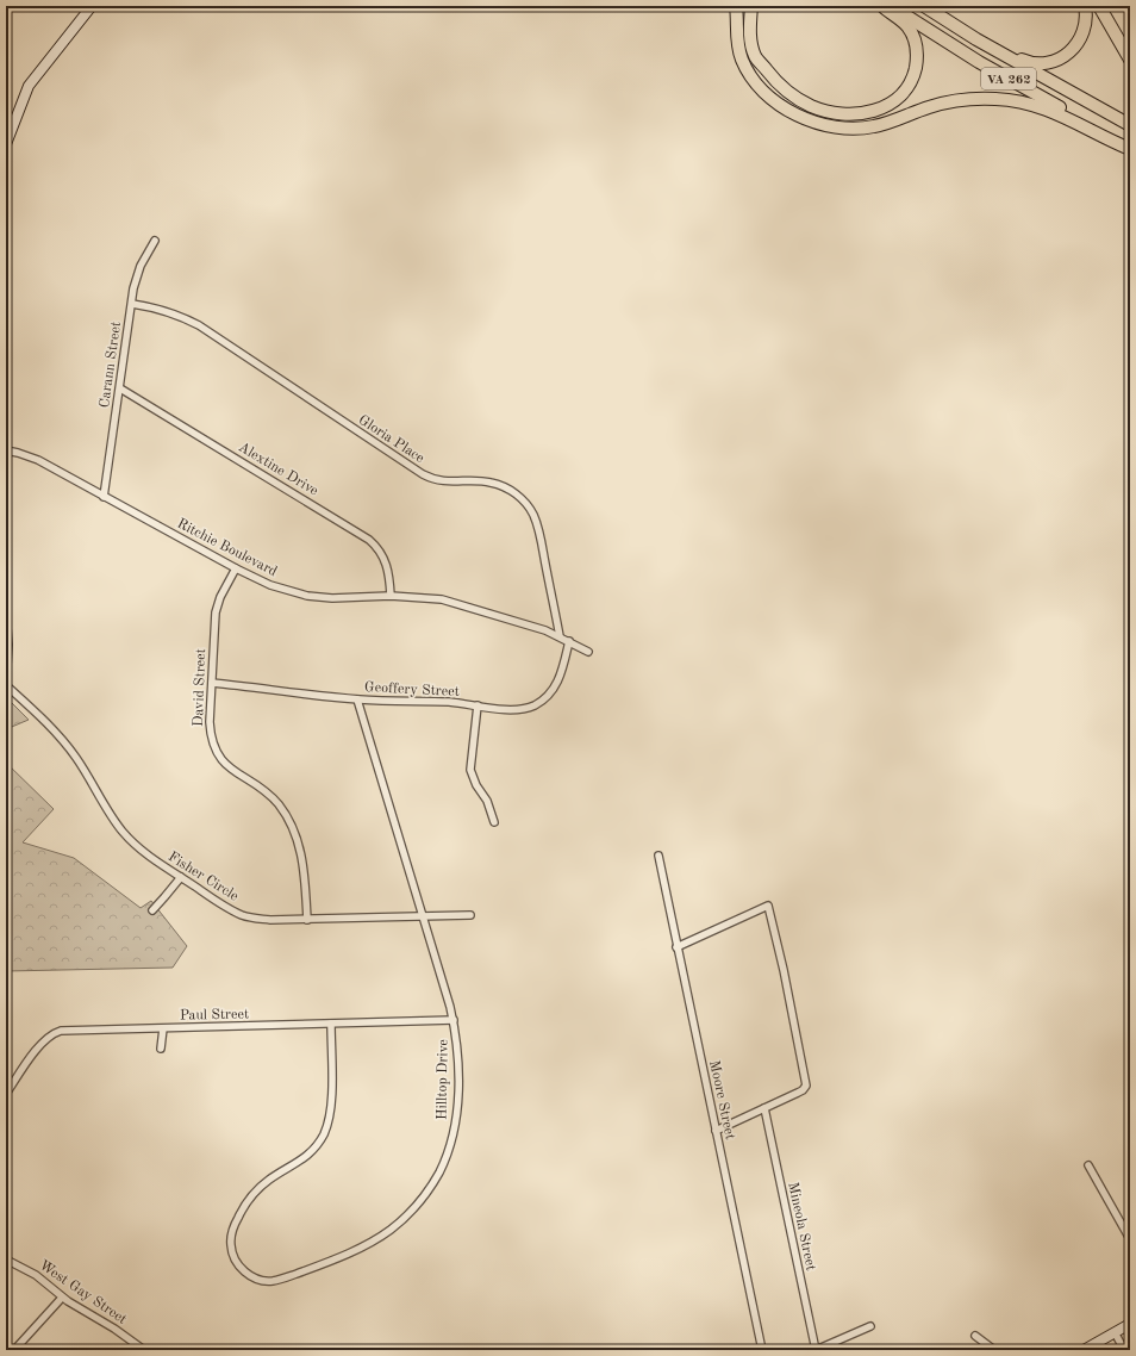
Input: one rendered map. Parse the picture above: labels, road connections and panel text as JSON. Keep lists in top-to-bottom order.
{
  "streets": {
    "highway": ["VA 262"],
    "street": [
      "Carann Street",
      "Gloria Place",
      "Alextine Drive",
      "Ritchie Boulevard",
      "David Street",
      "Geoffery Street",
      "Fisher Circle",
      "Paul Street",
      "Hilltop Drive",
      "Moore Street",
      "Mineola Street",
      "West Gay Street"
    ]
  },
  "crossings": [
    ["Carann Street", "Gloria Place"],
    ["Carann Street", "Alextine Drive"],
    ["Carann Street", "Ritchie Boulevard"],
    ["Gloria Place", "Ritchie Boulevard"],
    ["Alextine Drive", "Ritchie Boulevard"],
    ["Ritchie Boulevard", "David Street"],
    ["Ritchie Boulevard", "Geoffery Street"],
    ["David Street", "Geoffery Street"],
    ["David Street", "Fisher Circle"],
    ["Geoffery Street", "Hilltop Drive"],
    ["Fisher Circle", "Hilltop Drive"],
    ["Paul Street", "Hilltop Drive"]
  ]
}
